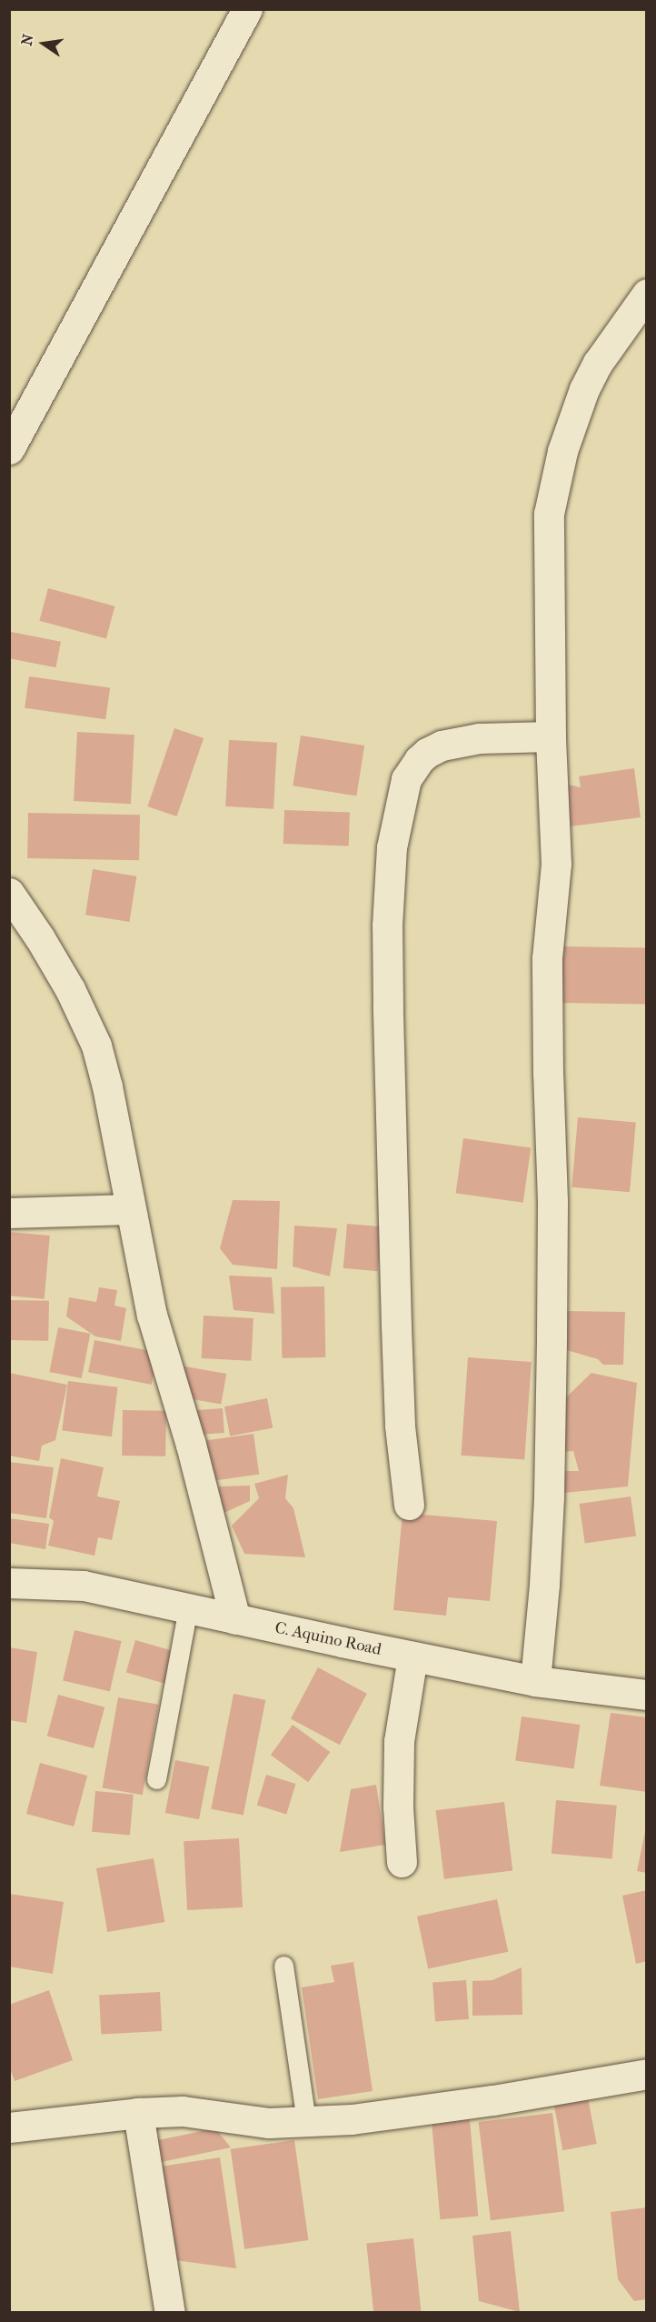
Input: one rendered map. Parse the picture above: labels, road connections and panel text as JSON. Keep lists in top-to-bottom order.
{
  "streets": {
    "street": ["C. Aquino Road"]
  },
  "north": "left"
}
